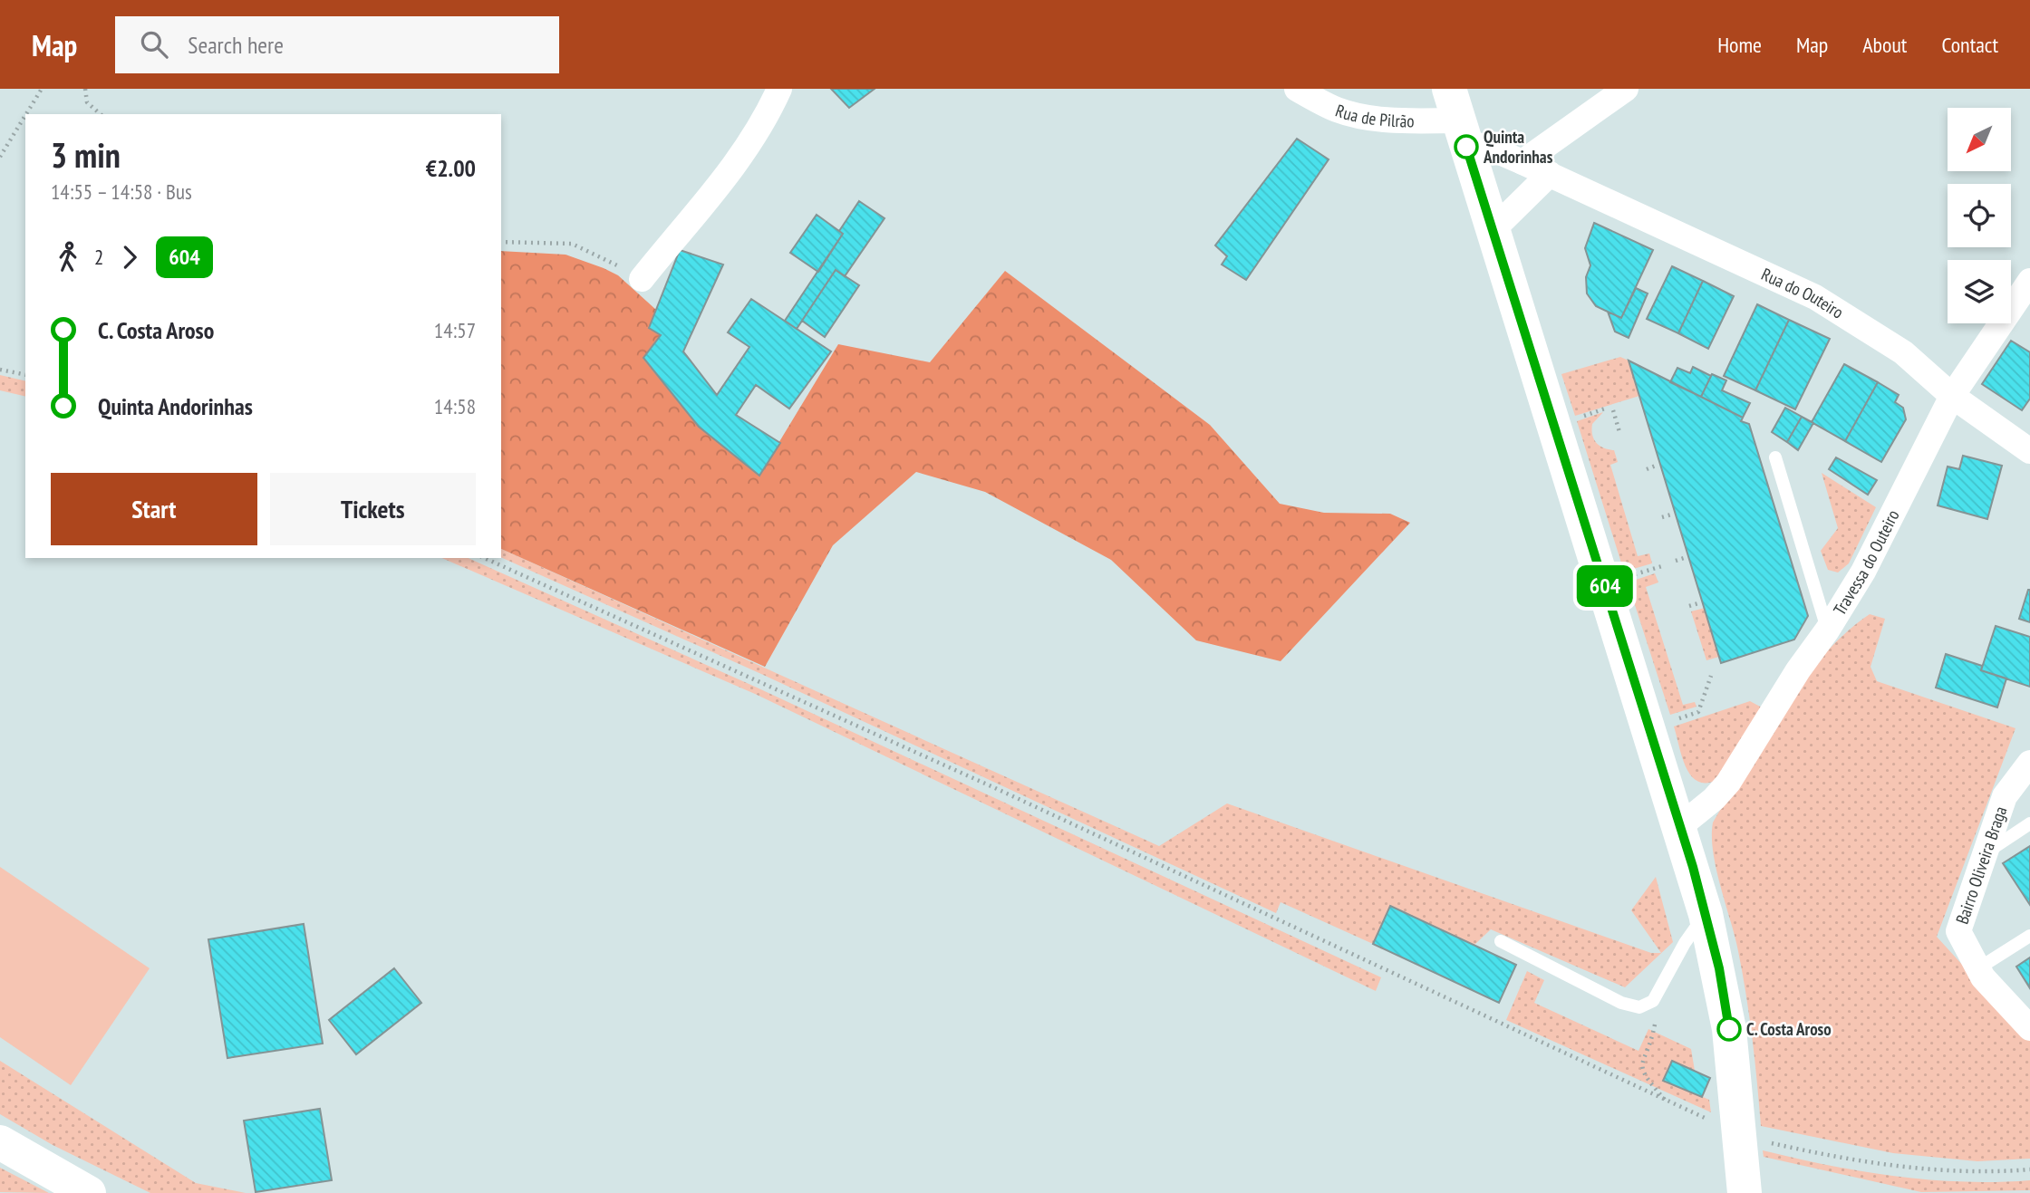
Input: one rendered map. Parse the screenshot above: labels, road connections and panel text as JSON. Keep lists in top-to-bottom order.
{
  "streets": {
    "street": [
      "Rua de Pilrão",
      "Rua do Outeiro",
      "Travessa do Outeiro",
      "Bairro Oliveira Braga"
    ]
  },
  "crossings": [
    ["Rua de Pilrão", "Rua do Outeiro"],
    ["Rua do Outeiro", "Travessa do Outeiro"]
  ],
  "places": ["Quinta Andorinhas", "C. Costa Aroso"],
  "lines": ["bus line 604"],
  "north": "bottom left",
  "page": {
    "header": "Map",
    "search": "Search here",
    "nav": [
      "Home",
      "Map",
      "About",
      "Contact"
    ],
    "on_map": "604",
    "heading": ["3 min", "14:55 – 14:58 · Bus", "€2.00"],
    "legs": ["2", "604"],
    "list": [
      {
        "name": "C. Costa Aroso",
        "value": "14:57"
      },
      {
        "name": "Quinta Andorinhas",
        "value": "14:58"
      }
    ],
    "buttons": ["Start", "Tickets"]
  }
}
